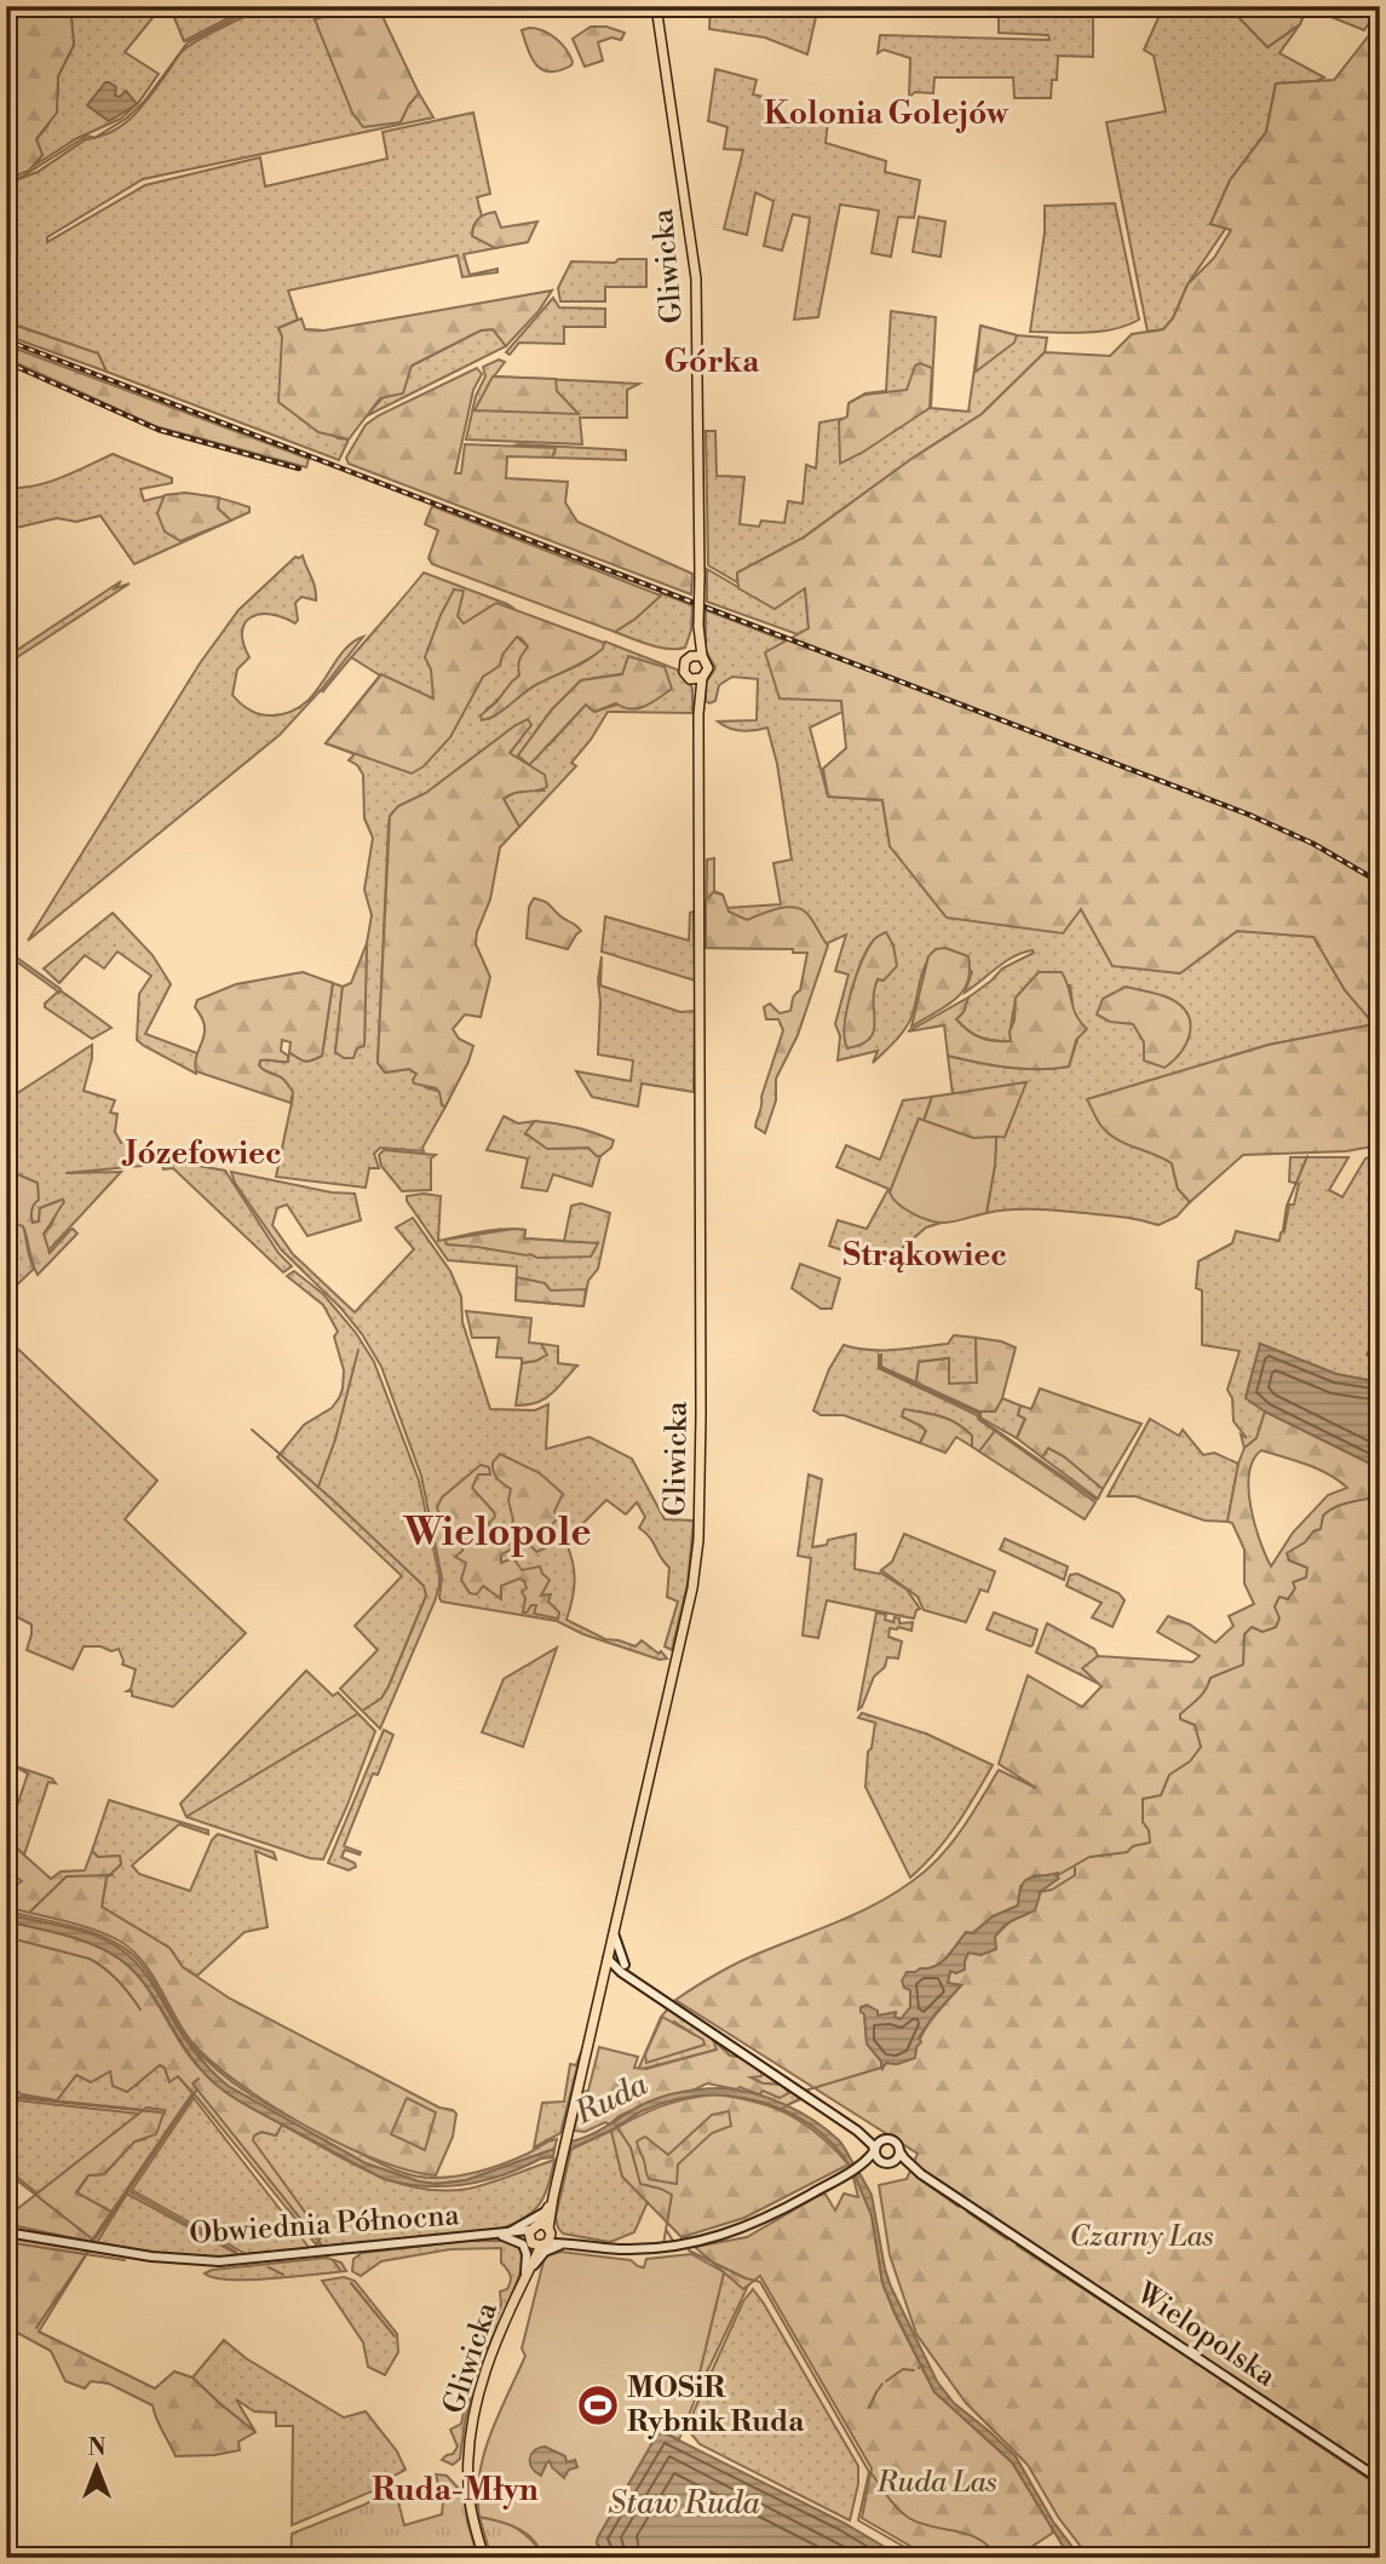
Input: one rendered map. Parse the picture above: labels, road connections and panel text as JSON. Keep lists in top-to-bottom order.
{
  "streets": {
    "main road": ["Gliwicka", "Obwiednia Północna", "Wielopolska"]
  },
  "crossings": [
    ["Gliwicka", "Obwiednia Północna"],
    ["Obwiednia Północna", "Wielopolska"]
  ],
  "districts": [
    "Kolonia Golejów",
    "Górka",
    "Józefowiec",
    "Strąkowiec",
    "Wielopole",
    "Ruda-Młyn"
  ],
  "water": ["Ruda", "Staw Ruda"],
  "parks": ["Czarny Las", "Ruda Las"],
  "places": {
    "sports": ["MOSiR Rybnik Ruda"]
  },
  "north": "top"
}
